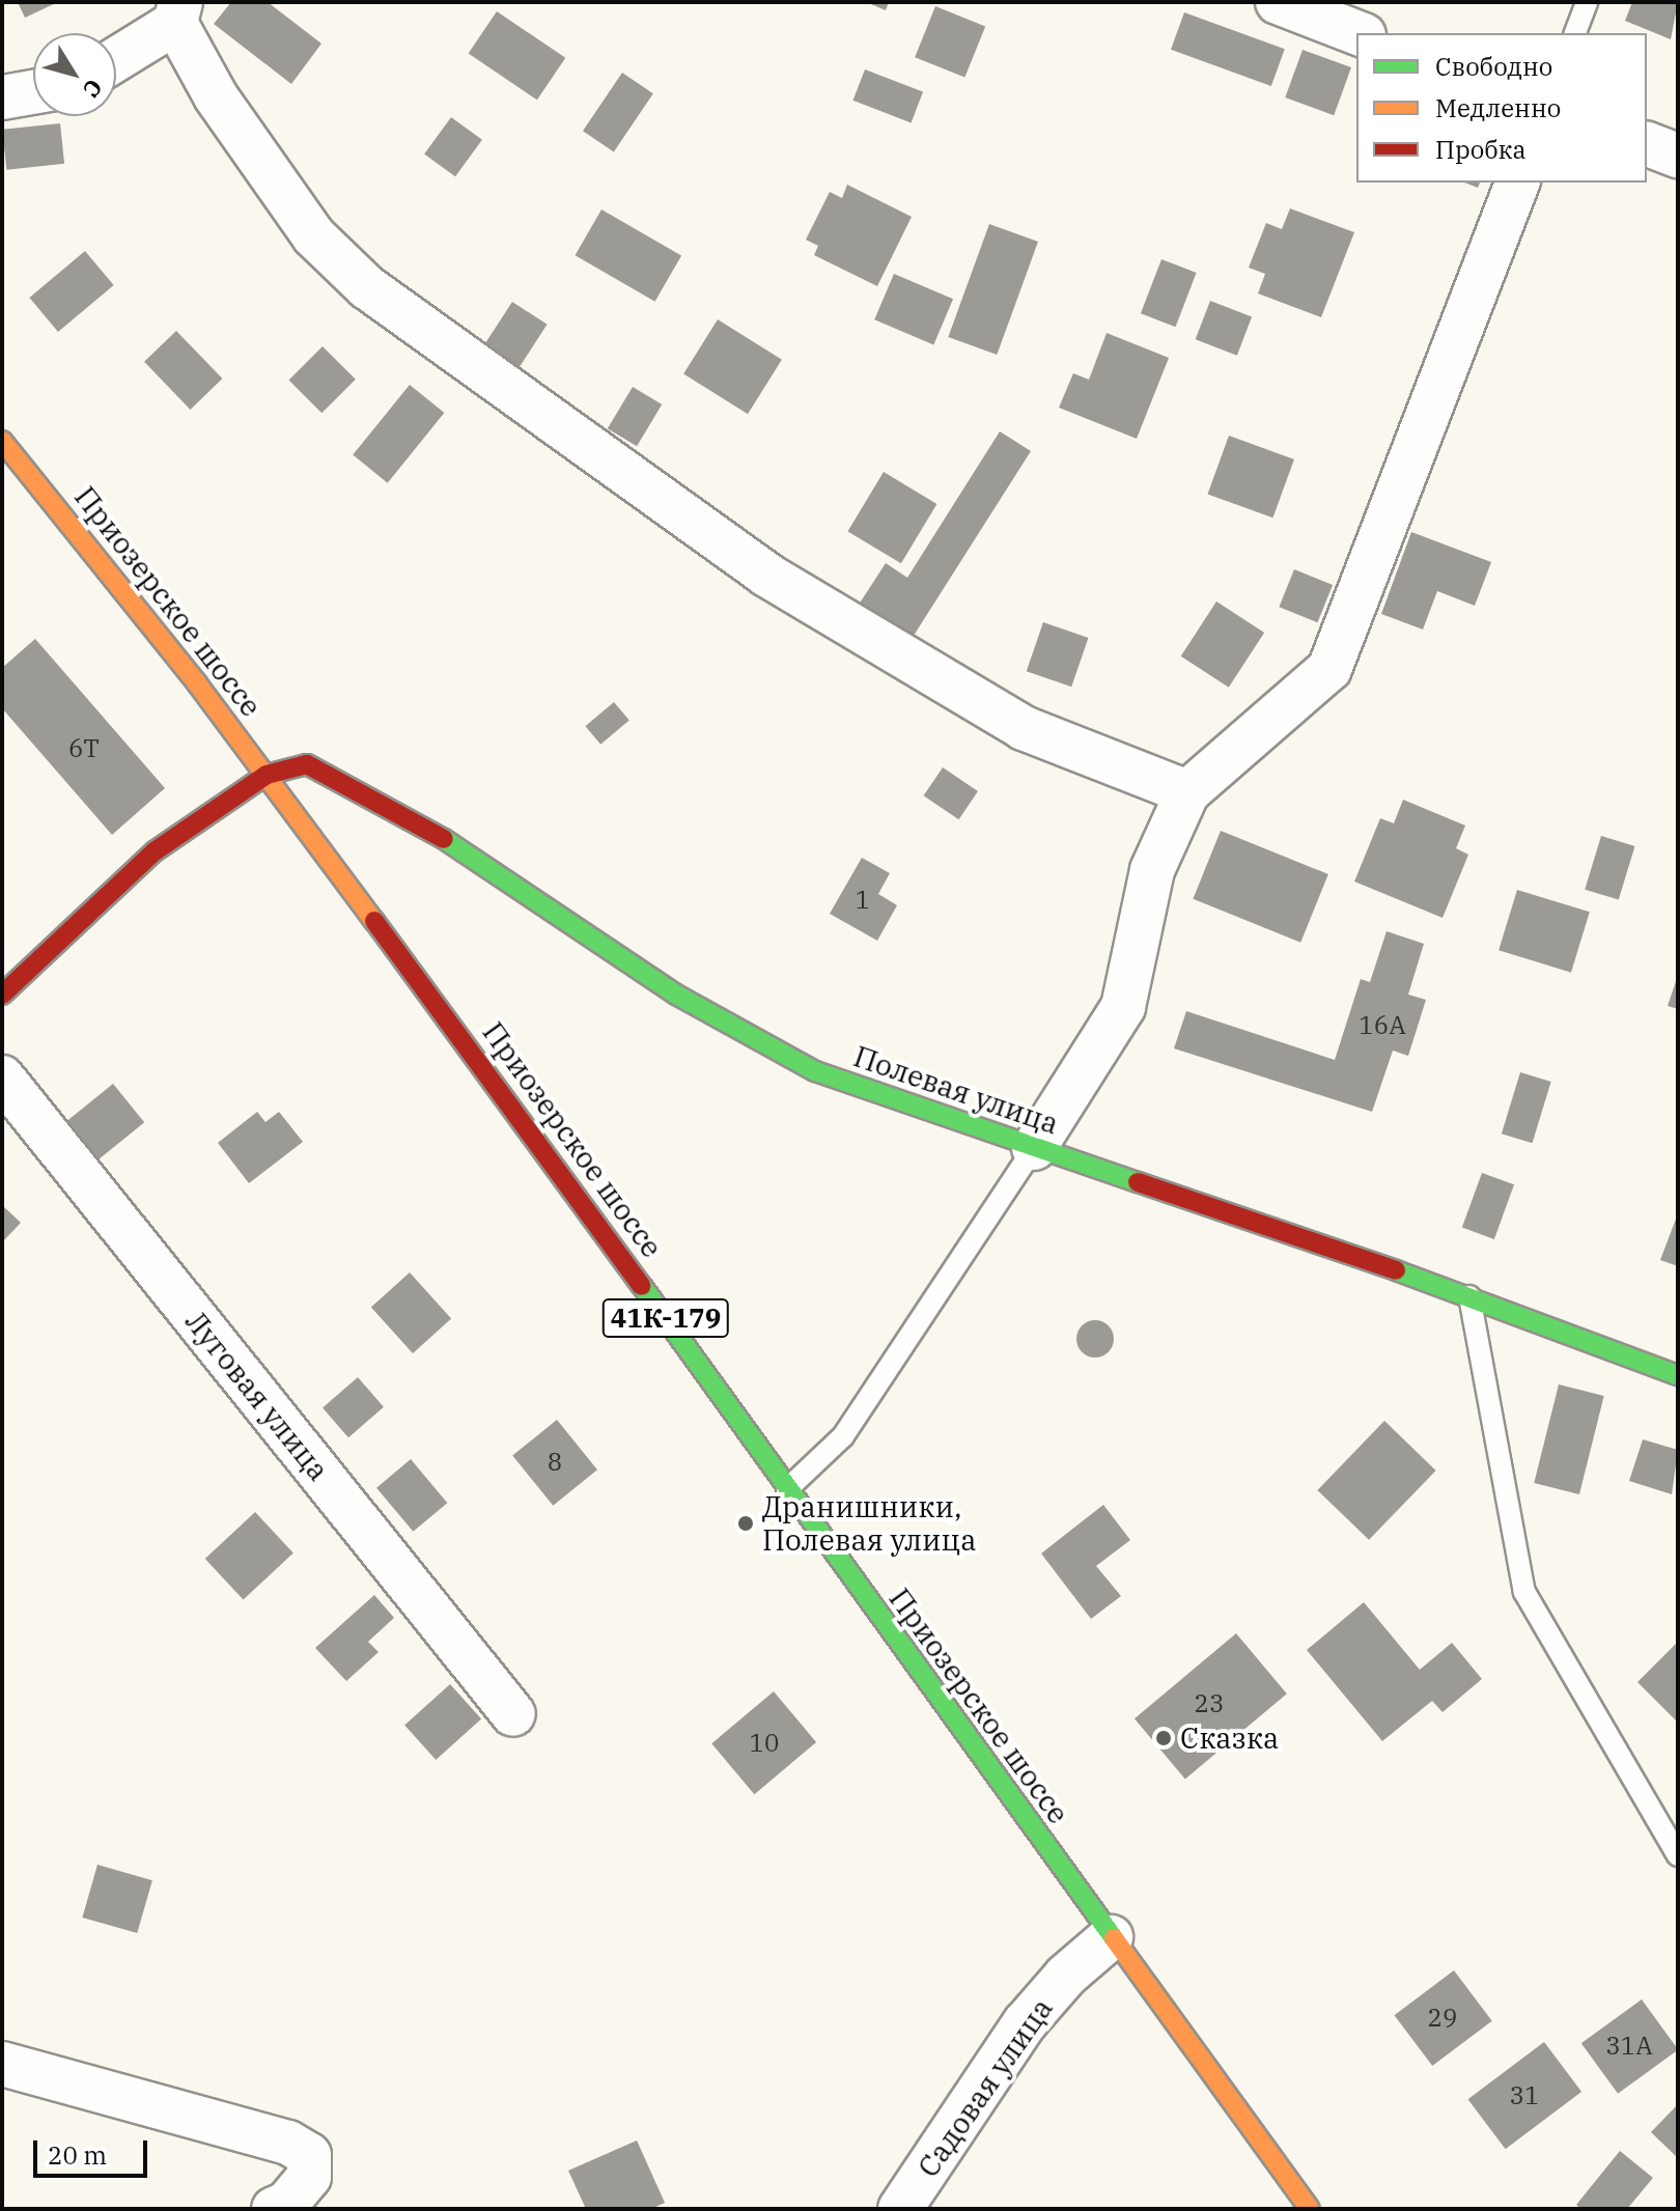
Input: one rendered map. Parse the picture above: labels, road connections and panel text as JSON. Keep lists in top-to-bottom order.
{
  "streets": {
    "main road": ["Приозерское шоссе", "Полевая улица", "41К-179"],
    "street": ["Луговая улица", "Садовая улица"]
  },
  "crossings": [
    ["Приозерское шоссе", "Полевая улица"],
    ["Приозерское шоссе", "Садовая улица"]
  ],
  "places": ["Дранишники, Полевая улица", "Сказка"],
  "house_numbers": [
    "6Т",
    "1",
    "16А",
    "8",
    "23",
    "10",
    "29",
    "31А",
    "31"
  ],
  "legend": ["Свободно", "Медленно", "Пробка"],
  "scale_bar": "20 m",
  "north": "bottom right"
}
